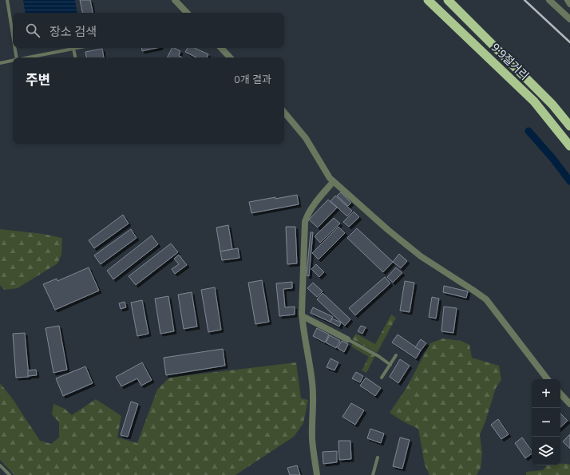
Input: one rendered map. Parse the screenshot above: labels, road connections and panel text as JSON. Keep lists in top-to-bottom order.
{
  "streets": {
    "highway": ["9·9절거리"]
  },
  "page": {
    "search": "장소 검색",
    "heading": ["주변", "0개 결과"],
    "map_buttons": ["+", "−"]
  }
}
